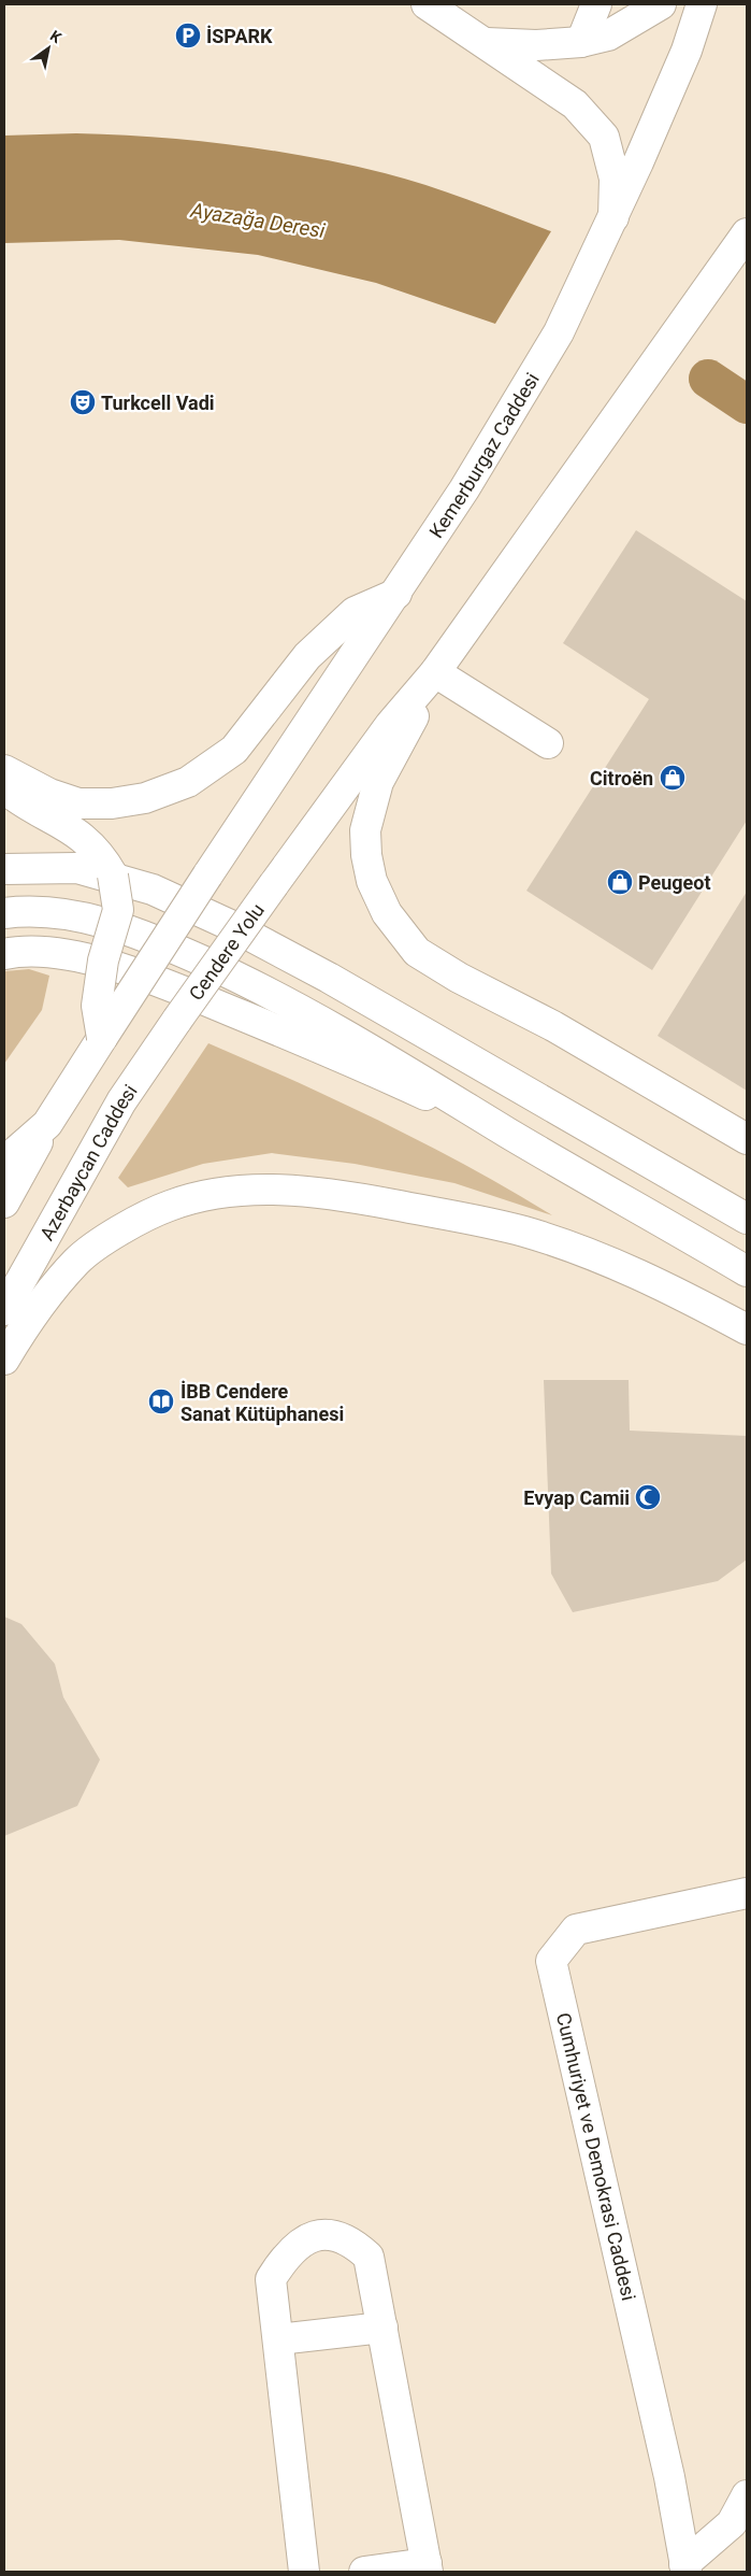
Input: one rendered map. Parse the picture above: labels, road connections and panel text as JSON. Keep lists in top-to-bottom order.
{
  "streets": {
    "main road": [
      "Kemerburgaz Caddesi",
      "Cendere Yolu",
      "Azerbaycan Caddesi",
      "Cumhuriyet ve Demokrasi Caddesi"
    ]
  },
  "crossings": [
    ["Cendere Yolu", "Azerbaycan Caddesi"]
  ],
  "water": ["Ayazağa Deresi"],
  "places": {
    "parking": ["İSPARK"],
    "theatre": ["Turkcell Vadi"],
    "shop": ["Citroën", "Peugeot"],
    "library": ["İBB Cendere Sanat Kütüphanesi"],
    "mosque": ["Evyap Camii"]
  },
  "north": "top right"
}
